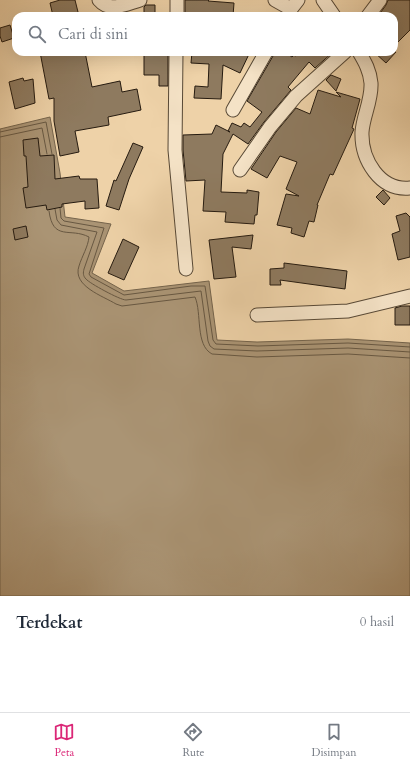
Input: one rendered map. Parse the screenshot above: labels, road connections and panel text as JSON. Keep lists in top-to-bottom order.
{
  "page": {
    "search": "Cari di sini",
    "heading": ["Terdekat", "0 hasil"],
    "nav": ["Peta", "Rute", "Disimpan"]
  }
}
